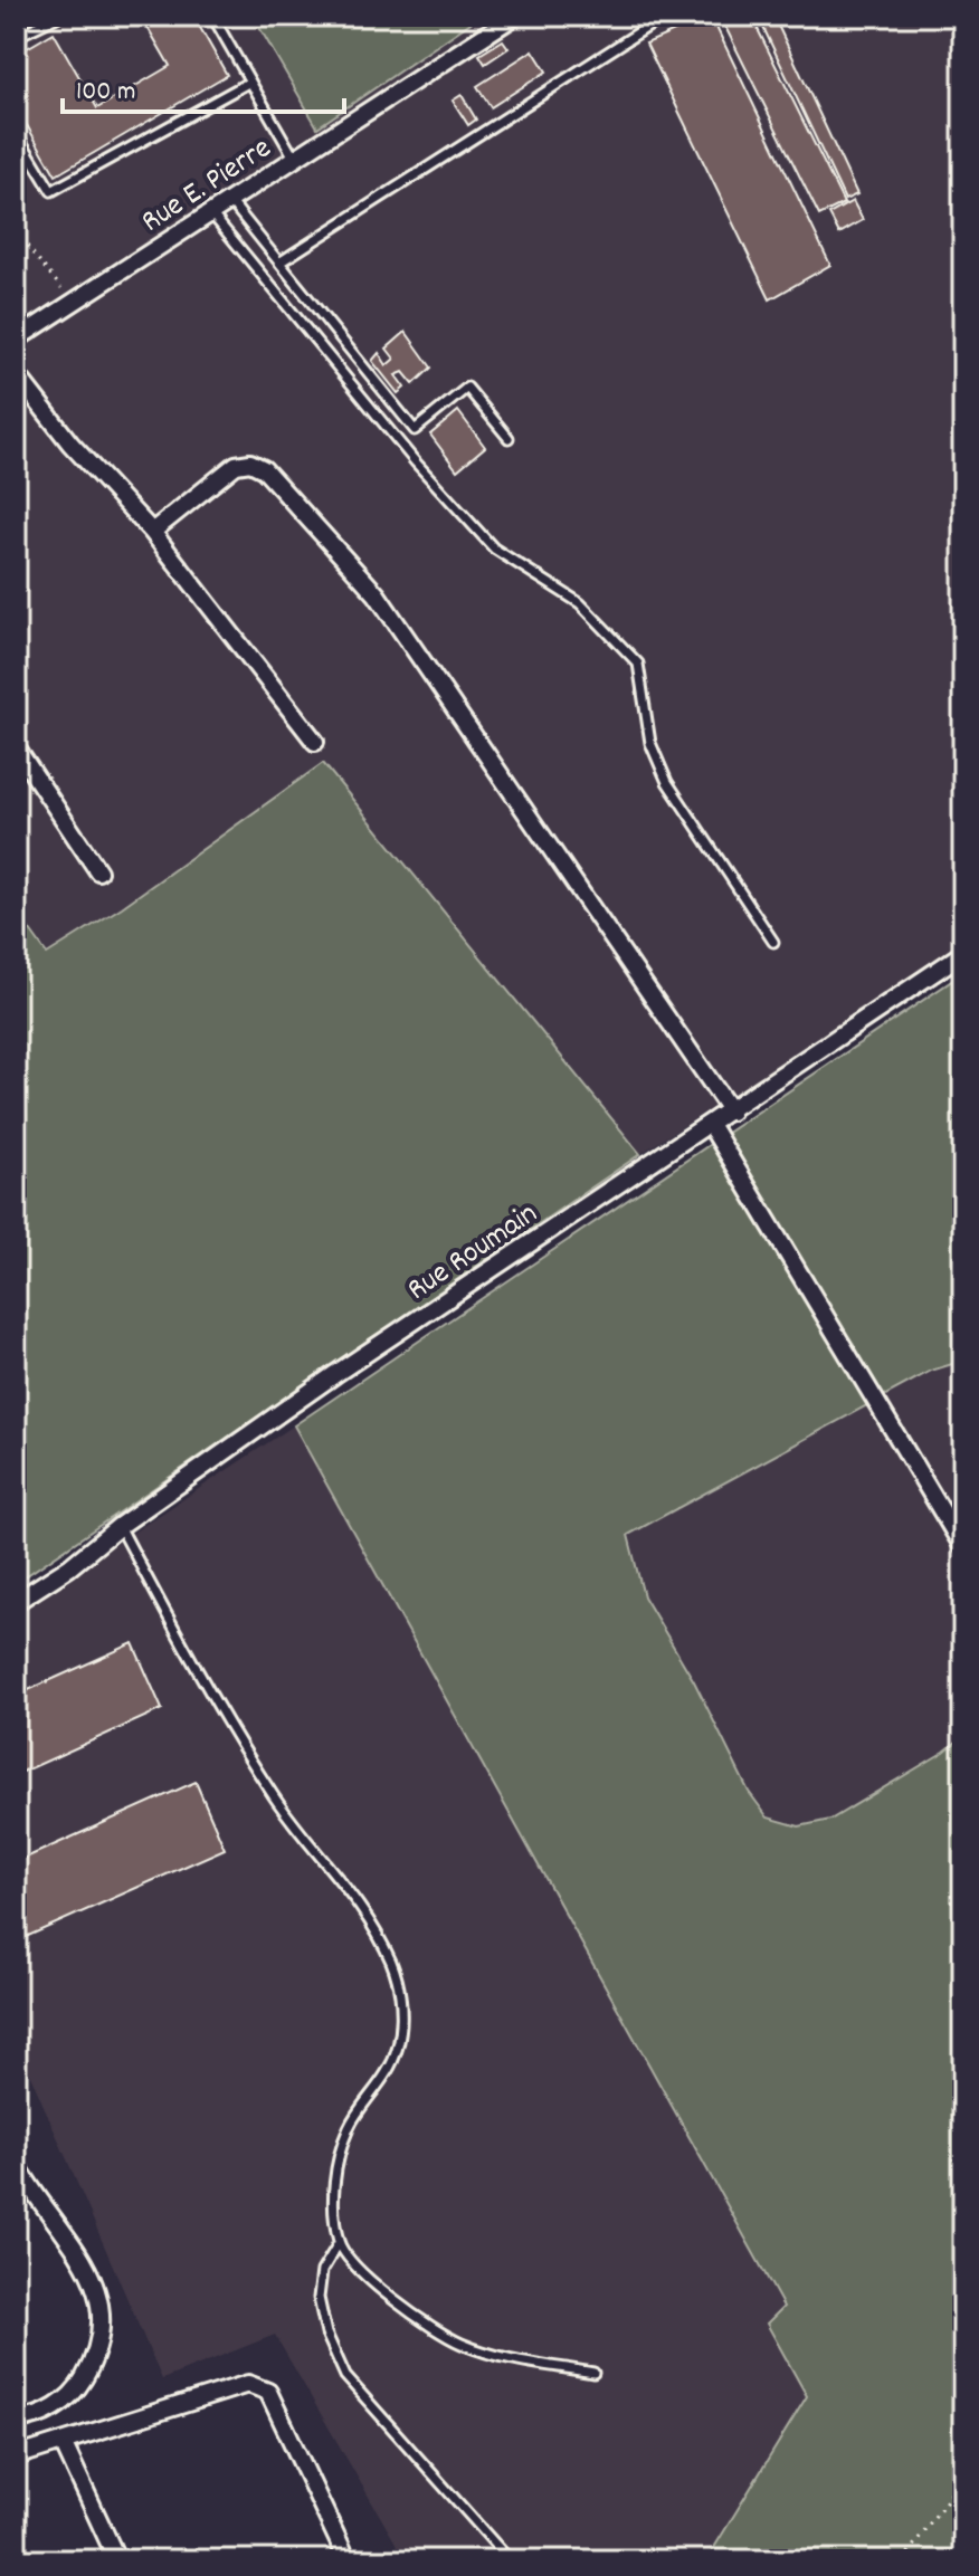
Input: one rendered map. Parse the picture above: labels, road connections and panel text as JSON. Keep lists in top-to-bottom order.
{
  "streets": {
    "street": ["Rue E. Pierre", "Rue Roumain"]
  },
  "scale_bar": "100 m"
}
